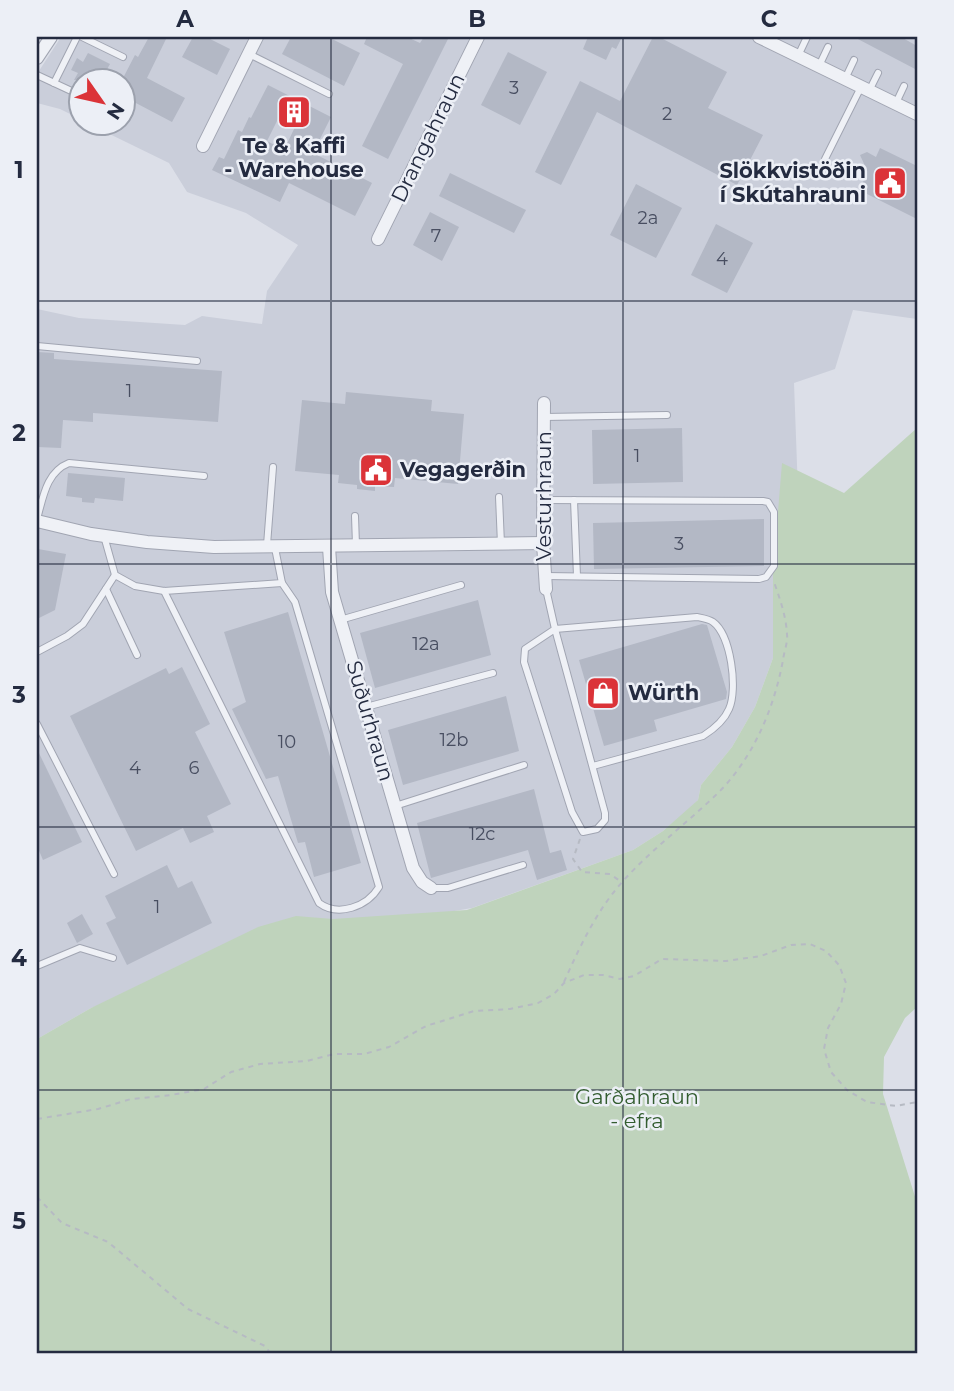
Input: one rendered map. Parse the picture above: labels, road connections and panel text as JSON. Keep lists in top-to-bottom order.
{
  "streets": {
    "street": ["Drangahraun", "Vesturhraun", "Suðurhraun"]
  },
  "parks": ["Garðahraun - efra"],
  "places": {
    "building": ["Te & Kaffi - Warehouse"],
    "public building": ["Slökkvistöðin í Skútahrauni", "Vegagerðin"],
    "shop": ["Würth"]
  },
  "house_numbers": [
    "3",
    "2",
    "2a",
    "7",
    "4",
    "1",
    "1",
    "3",
    "12a",
    "12b",
    "10",
    "4",
    "6",
    "12c",
    "1"
  ],
  "north": "bottom right",
  "grid": {
    "columns": ["A", "B", "C"],
    "rows": [
      "1",
      "2",
      "3",
      "4",
      "5"
    ]
  }
}
